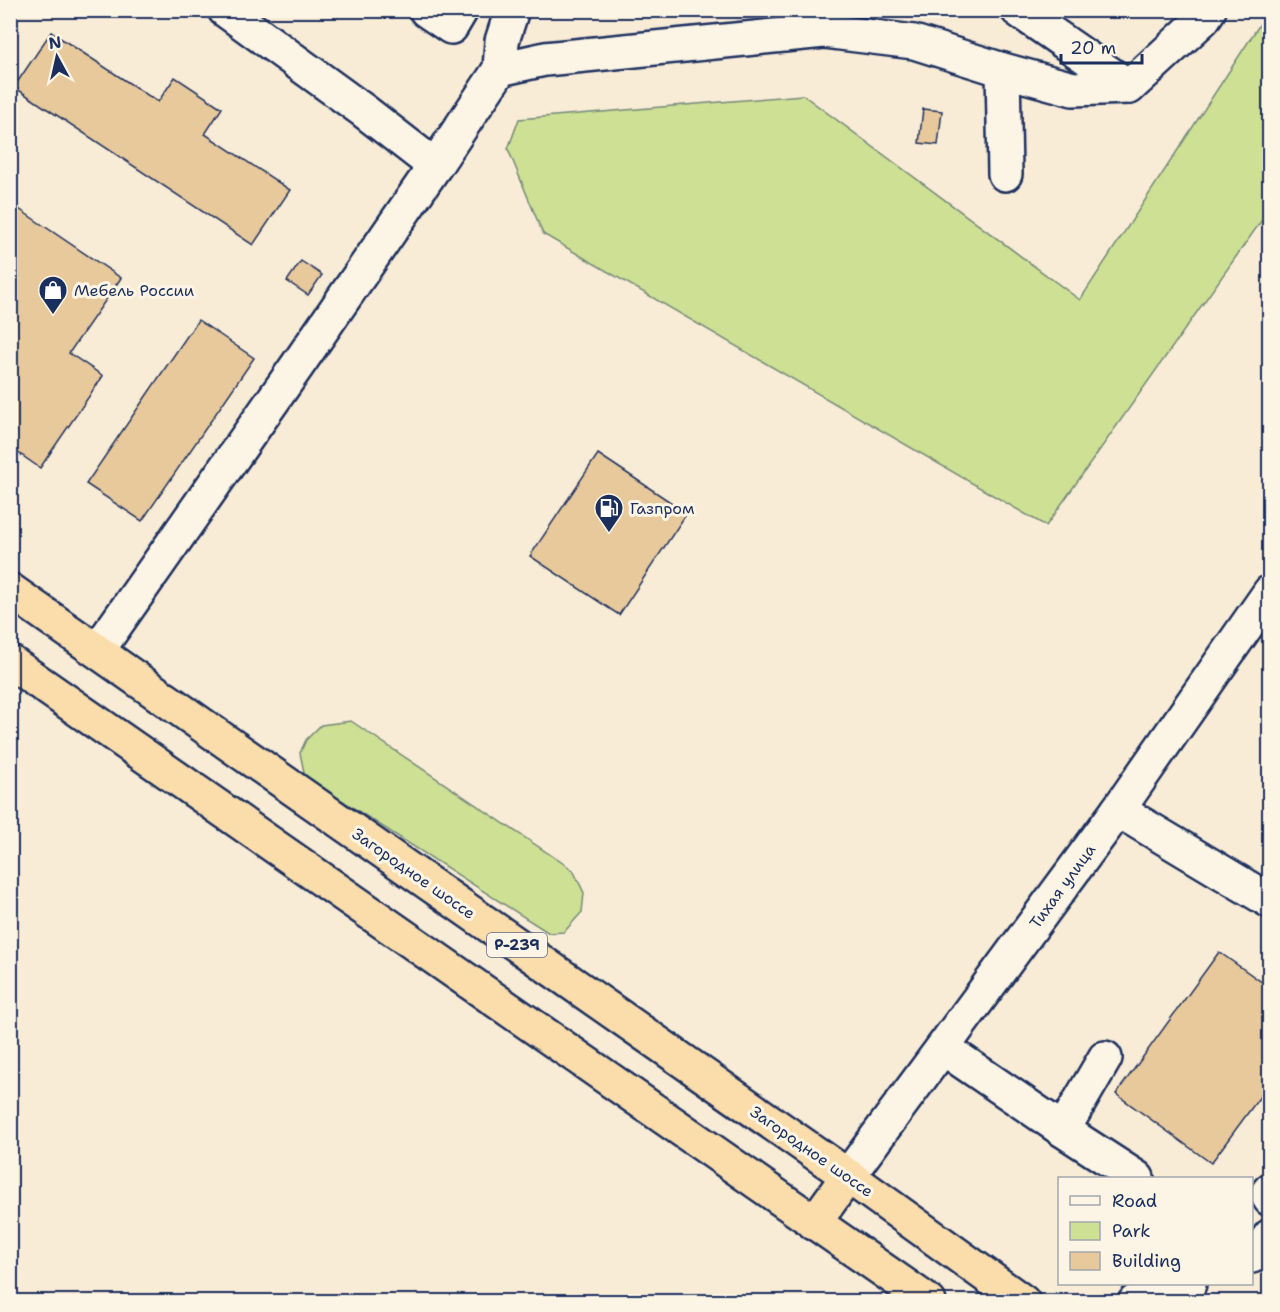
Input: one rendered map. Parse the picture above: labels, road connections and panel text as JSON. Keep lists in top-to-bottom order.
{
  "streets": {
    "highway": ["Загородное шоссе", "Р-239"],
    "street": ["Тихая улица"]
  },
  "crossings": [
    ["Загородное шоссе", "Тихая улица"]
  ],
  "places": {
    "shop": ["Мебель России"],
    "fuel station": ["Газпром"]
  },
  "legend": ["Road", "Park", "Building"],
  "scale_bar": "20 m",
  "north": "top"
}
